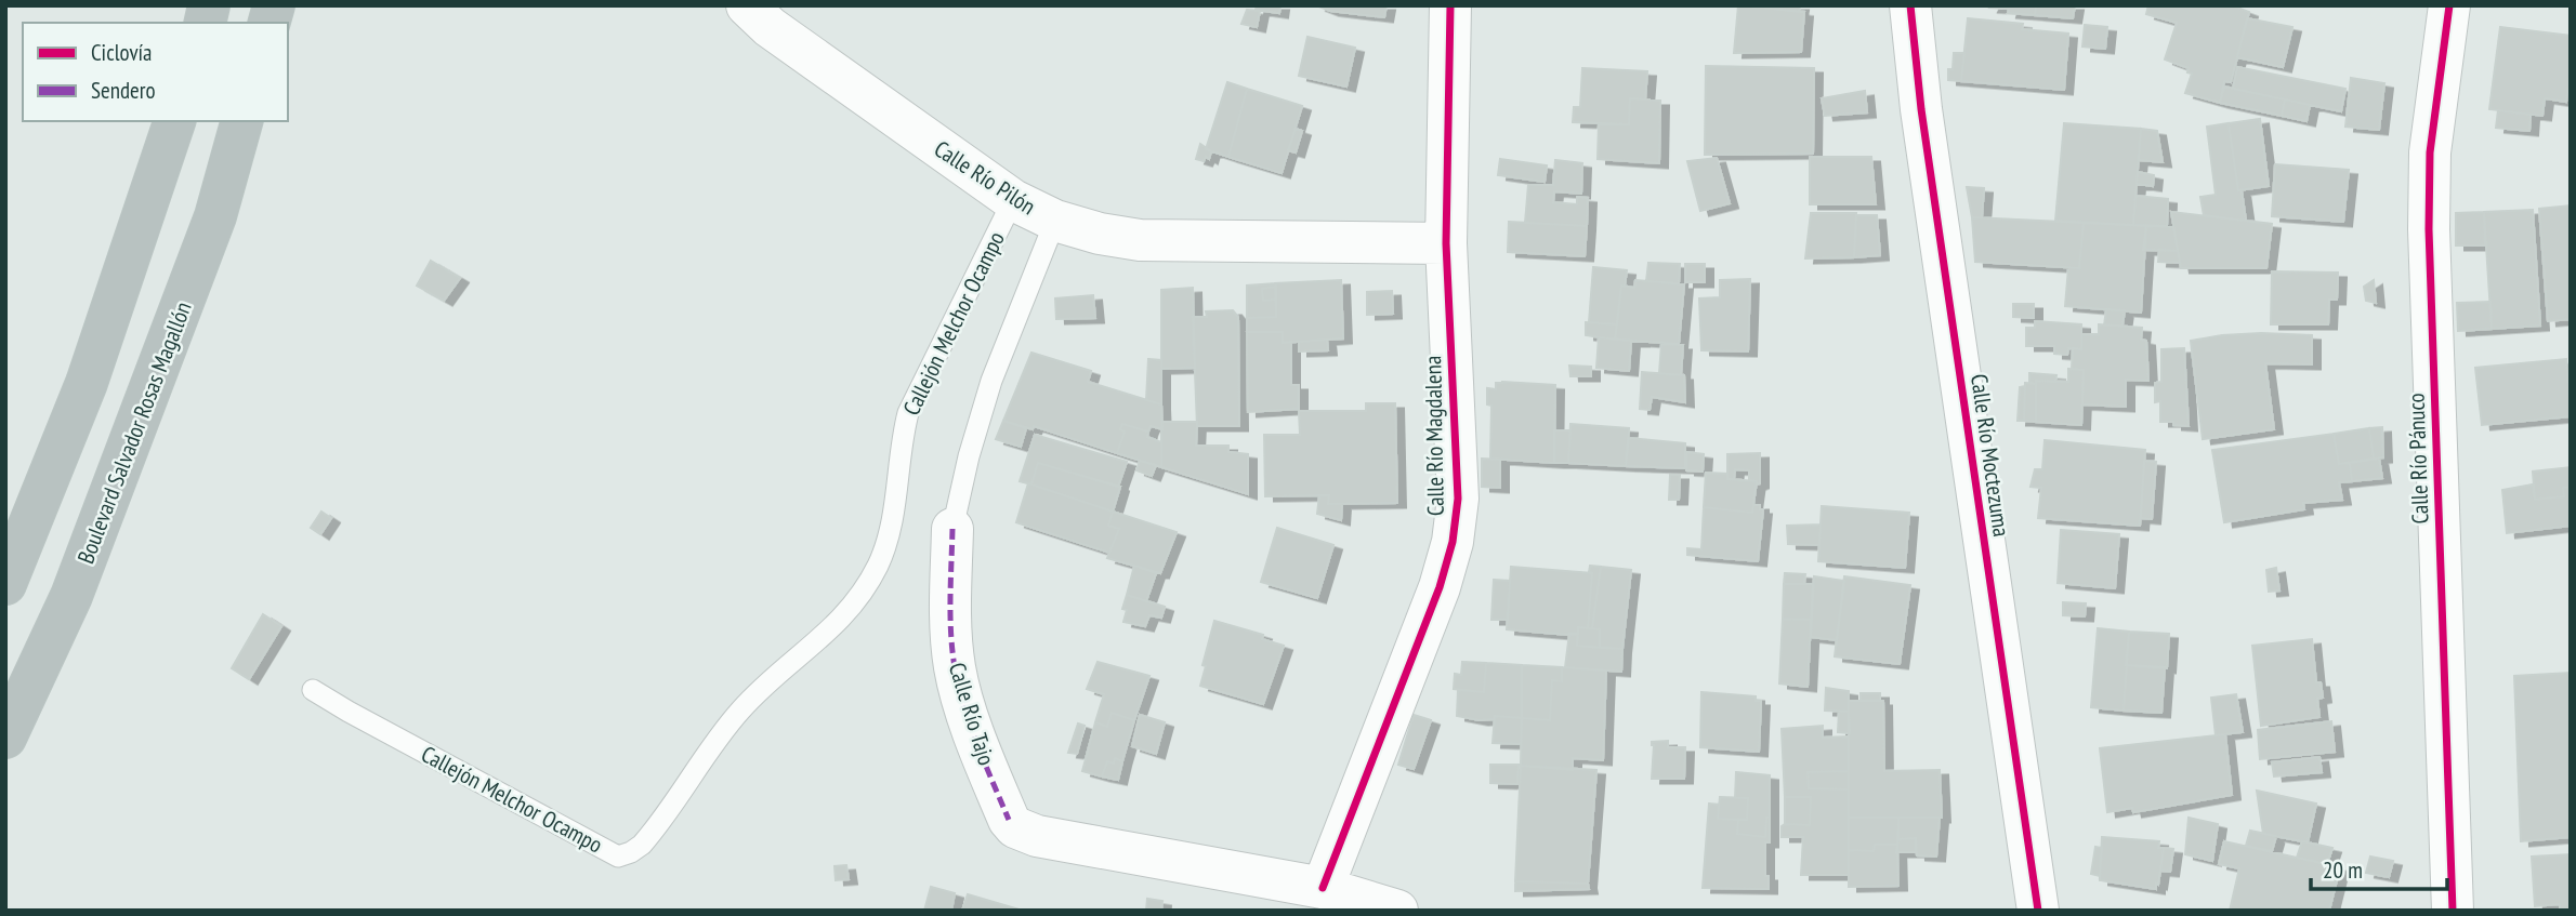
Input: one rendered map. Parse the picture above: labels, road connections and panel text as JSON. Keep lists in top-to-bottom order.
{
  "streets": {
    "highway": ["Boulevard Salvador Rosas Magallón"],
    "street": [
      "Calle Río Pilón",
      "Calle Río Magdalena",
      "Calle Río Moctezuma",
      "Calle Río Pánuco",
      "Calle Río Tajo"
    ],
    "lane": ["Callejón Melchor Ocampo"]
  },
  "crossings": [
    ["Calle Río Pilón", "Callejón Melchor Ocampo"],
    ["Calle Río Pilón", "Calle Río Magdalena"],
    ["Calle Río Pilón", "Calle Río Tajo"],
    ["Calle Río Magdalena", "Calle Río Tajo"]
  ],
  "legend": ["Ciclovía", "Sendero"],
  "scale_bar": "20 m"
}
